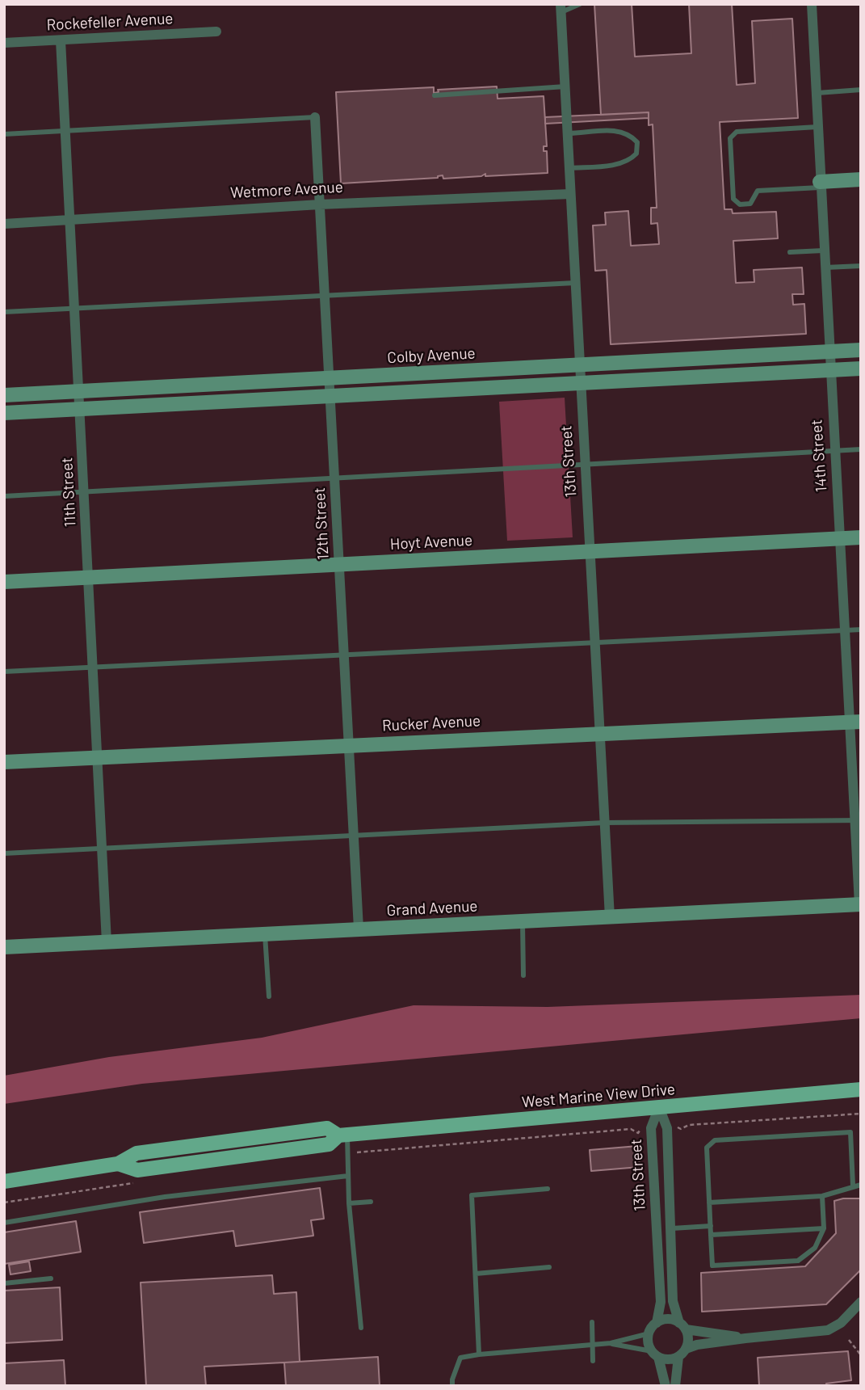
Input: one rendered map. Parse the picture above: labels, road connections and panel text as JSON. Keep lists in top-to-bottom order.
{
  "streets": {
    "main road": ["West Marine View Drive"],
    "street": [
      "Rockefeller Avenue",
      "Wetmore Avenue",
      "Colby Avenue",
      "14th Street",
      "13th Street",
      "11th Street",
      "12th Street",
      "Hoyt Avenue",
      "Rucker Avenue",
      "Grand Avenue"
    ]
  },
  "crossings": [
    ["Rockefeller Avenue", "11th Street"],
    ["Wetmore Avenue", "13th Street"],
    ["Wetmore Avenue", "11th Street"],
    ["Wetmore Avenue", "12th Street"],
    ["Colby Avenue", "14th Street"],
    ["Colby Avenue", "13th Street"],
    ["Colby Avenue", "11th Street"],
    ["Colby Avenue", "12th Street"],
    ["14th Street", "Hoyt Avenue"],
    ["14th Street", "Rucker Avenue"],
    ["14th Street", "Grand Avenue"],
    ["13th Street", "Hoyt Avenue"],
    ["13th Street", "Rucker Avenue"],
    ["13th Street", "Grand Avenue"],
    ["13th Street", "West Marine View Drive"],
    ["11th Street", "Hoyt Avenue"],
    ["11th Street", "Rucker Avenue"],
    ["11th Street", "Grand Avenue"],
    ["12th Street", "Hoyt Avenue"],
    ["12th Street", "Rucker Avenue"],
    ["12th Street", "Grand Avenue"]
  ]
}
